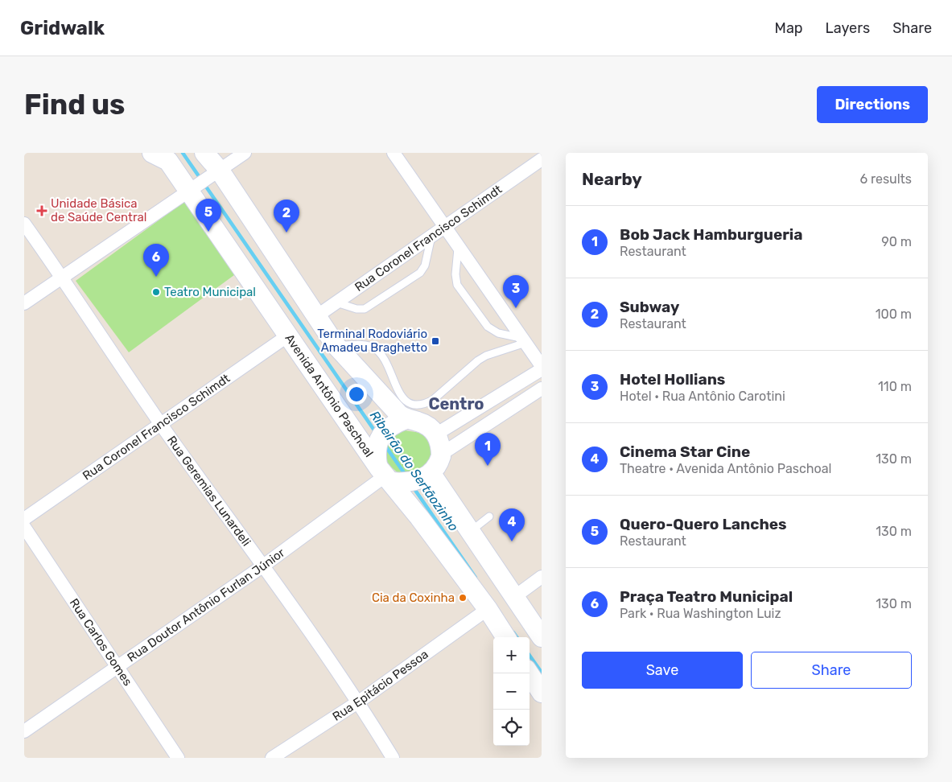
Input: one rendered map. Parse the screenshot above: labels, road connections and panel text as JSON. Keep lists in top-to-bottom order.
{
  "streets": {
    "main road": ["Avenida Antônio Paschoal", "Rua Doutor Antônio Furlan Júnior"],
    "street": [
      "Rua Coronel Francisco Schimdt",
      "Rua Geremias Lunardeli",
      "Rua Carlos Gomes",
      "Rua Epitácio Pessoa"
    ]
  },
  "crossings": [
    ["Rua Coronel Francisco Schimdt", "Avenida Antônio Paschoal"],
    ["Rua Coronel Francisco Schimdt", "Rua Geremias Lunardeli"],
    ["Avenida Antônio Paschoal", "Rua Doutor Antônio Furlan Júnior"],
    ["Avenida Antônio Paschoal", "Rua Epitácio Pessoa"],
    ["Rua Geremias Lunardeli", "Rua Doutor Antônio Furlan Júnior"],
    ["Rua Geremias Lunardeli", "Rua Epitácio Pessoa"],
    ["Rua Doutor Antônio Furlan Júnior", "Rua Carlos Gomes"]
  ],
  "districts": ["Centro"],
  "water": ["Ribeirão do Sertãozinho"],
  "places": {
    "health": ["Unidade Básica de Saúde Central"],
    "other": ["Teatro Municipal", "Cia da Coxinha"],
    "transit": ["Terminal Rodoviário Amadeu Braghetto"]
  },
  "page": {
    "header": "Gridwalk",
    "nav": ["Map", "Layers", "Share"],
    "buttons": [
      "Directions",
      ["Save", "Share"]
    ],
    "title": "Find us",
    "heading": ["Nearby", "6 results"],
    "pins": [
      "5",
      "2",
      "6",
      "3",
      "1",
      "4"
    ],
    "list": [
      {
        "mark": "1",
        "name": "Bob Jack Hamburgueria",
        "note": "Restaurant",
        "value": "90 m"
      },
      {
        "mark": "2",
        "name": "Subway",
        "note": "Restaurant",
        "value": "100 m"
      },
      {
        "mark": "3",
        "name": "Hotel Hollians",
        "note": "Hotel · Rua Antônio Carotini",
        "value": "110 m"
      },
      {
        "mark": "4",
        "name": "Cinema Star Cine",
        "note": "Theatre · Avenida Antônio Paschoal",
        "value": "130 m"
      },
      {
        "mark": "5",
        "name": "Quero-Quero Lanches",
        "note": "Restaurant",
        "value": "130 m"
      },
      {
        "mark": "6",
        "name": "Praça Teatro Municipal",
        "note": "Park · Rua Washington Luiz",
        "value": "130 m"
      }
    ],
    "map_buttons": ["+", "−"]
  }
}
